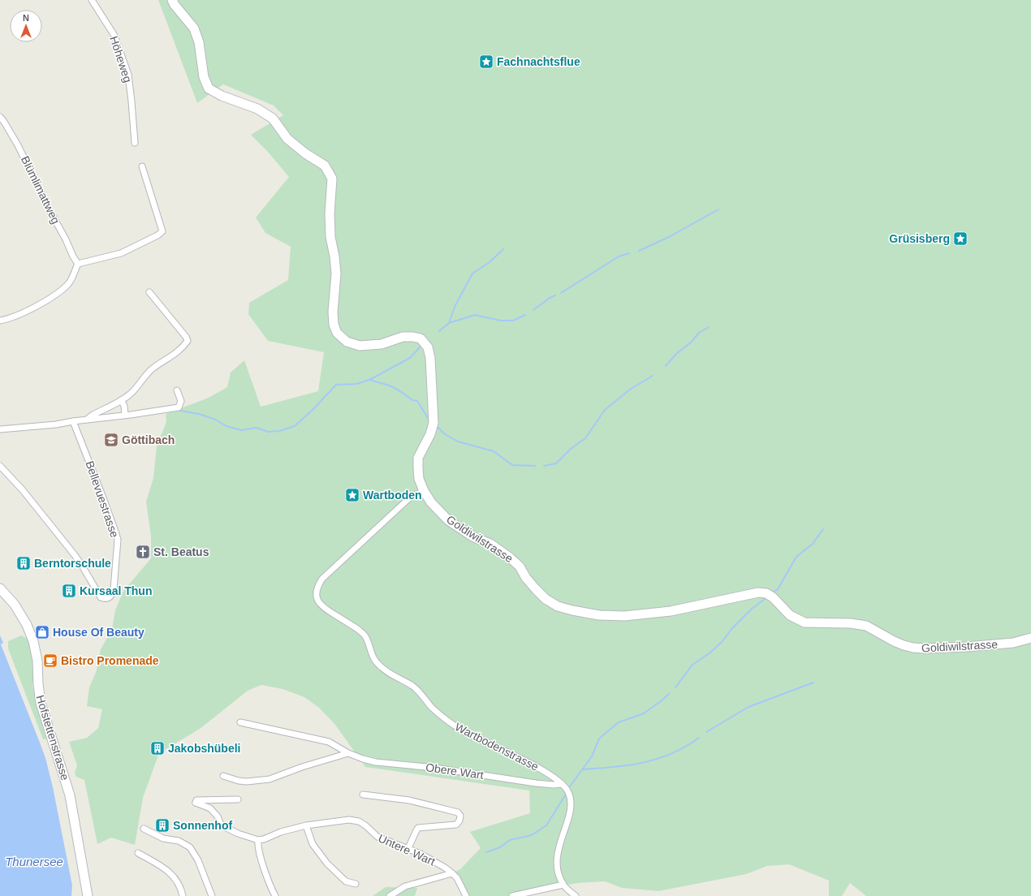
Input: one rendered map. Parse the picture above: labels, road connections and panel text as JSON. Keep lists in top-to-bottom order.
{
  "streets": {
    "street": [
      "Höheweg",
      "Blümlimattweg",
      "Bellevuestrasse",
      "Goldiwilstrasse",
      "Hofstettenstrasse",
      "Wartbodenstrasse",
      "Obere Wart",
      "Untere Wart"
    ]
  },
  "crossings": [
    ["Goldiwilstrasse", "Wartbodenstrasse"],
    ["Wartbodenstrasse", "Obere Wart"]
  ],
  "water": ["Thunersee"],
  "places": {
    "place": ["Fachnachtsflue", "Grüsisberg", "Wartboden"],
    "school or university": ["Göttibach"],
    "church": ["St. Beatus"],
    "building": [
      "Berntorschule",
      "Kursaal Thun",
      "Jakobshübeli",
      "Sonnenhof"
    ],
    "shop": ["House Of Beauty"],
    "cafe": ["Bistro Promenade"]
  },
  "north": "top"
}
